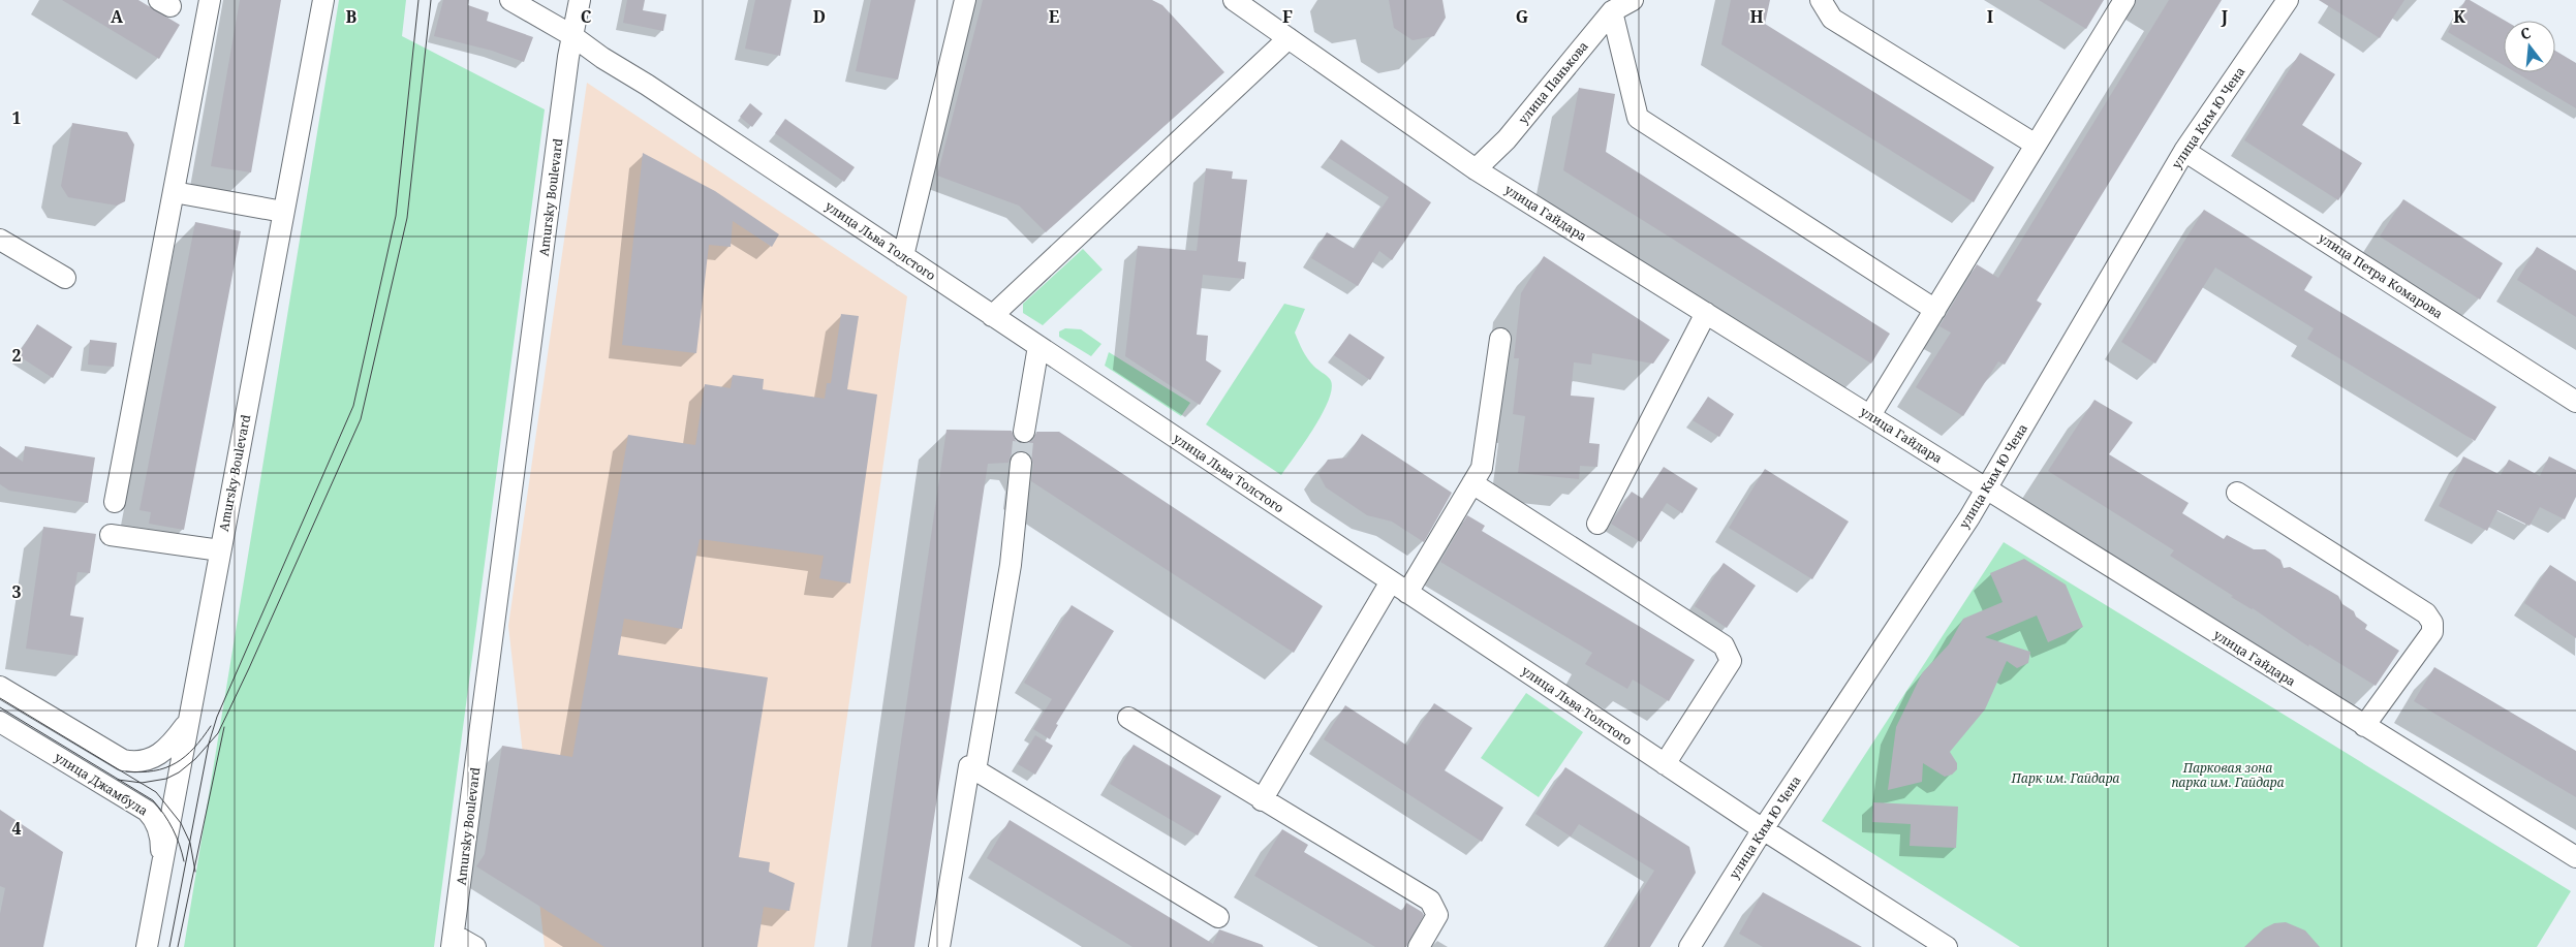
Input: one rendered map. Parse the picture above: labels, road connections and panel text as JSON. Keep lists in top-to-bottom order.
{
  "streets": {
    "street": [
      "улица Панькова",
      "улица Ким Ю Чена",
      "Amursky Boulevard",
      "улица Гайдара",
      "улица Льва Толстого",
      "улица Петра Комарова",
      "улица Джамбула"
    ]
  },
  "crossings": [
    ["улица Панькова", "улица Гайдара"],
    ["улица Ким Ю Чена", "улица Гайдара"],
    ["улица Ким Ю Чена", "улица Льва Толстого"],
    ["улица Ким Ю Чена", "улица Петра Комарова"],
    ["Amursky Boulevard", "улица Льва Толстого"],
    ["Amursky Boulevard", "улица Джамбула"]
  ],
  "parks": ["Парковая зона парка им. Гайдара", "Парк им. Гайдара"],
  "north": "top",
  "grid": {
    "columns": [
      "A",
      "B",
      "C",
      "D",
      "E",
      "F",
      "G",
      "H",
      "I",
      "J",
      "K"
    ],
    "rows": [
      "1",
      "2",
      "3",
      "4"
    ]
  }
}
